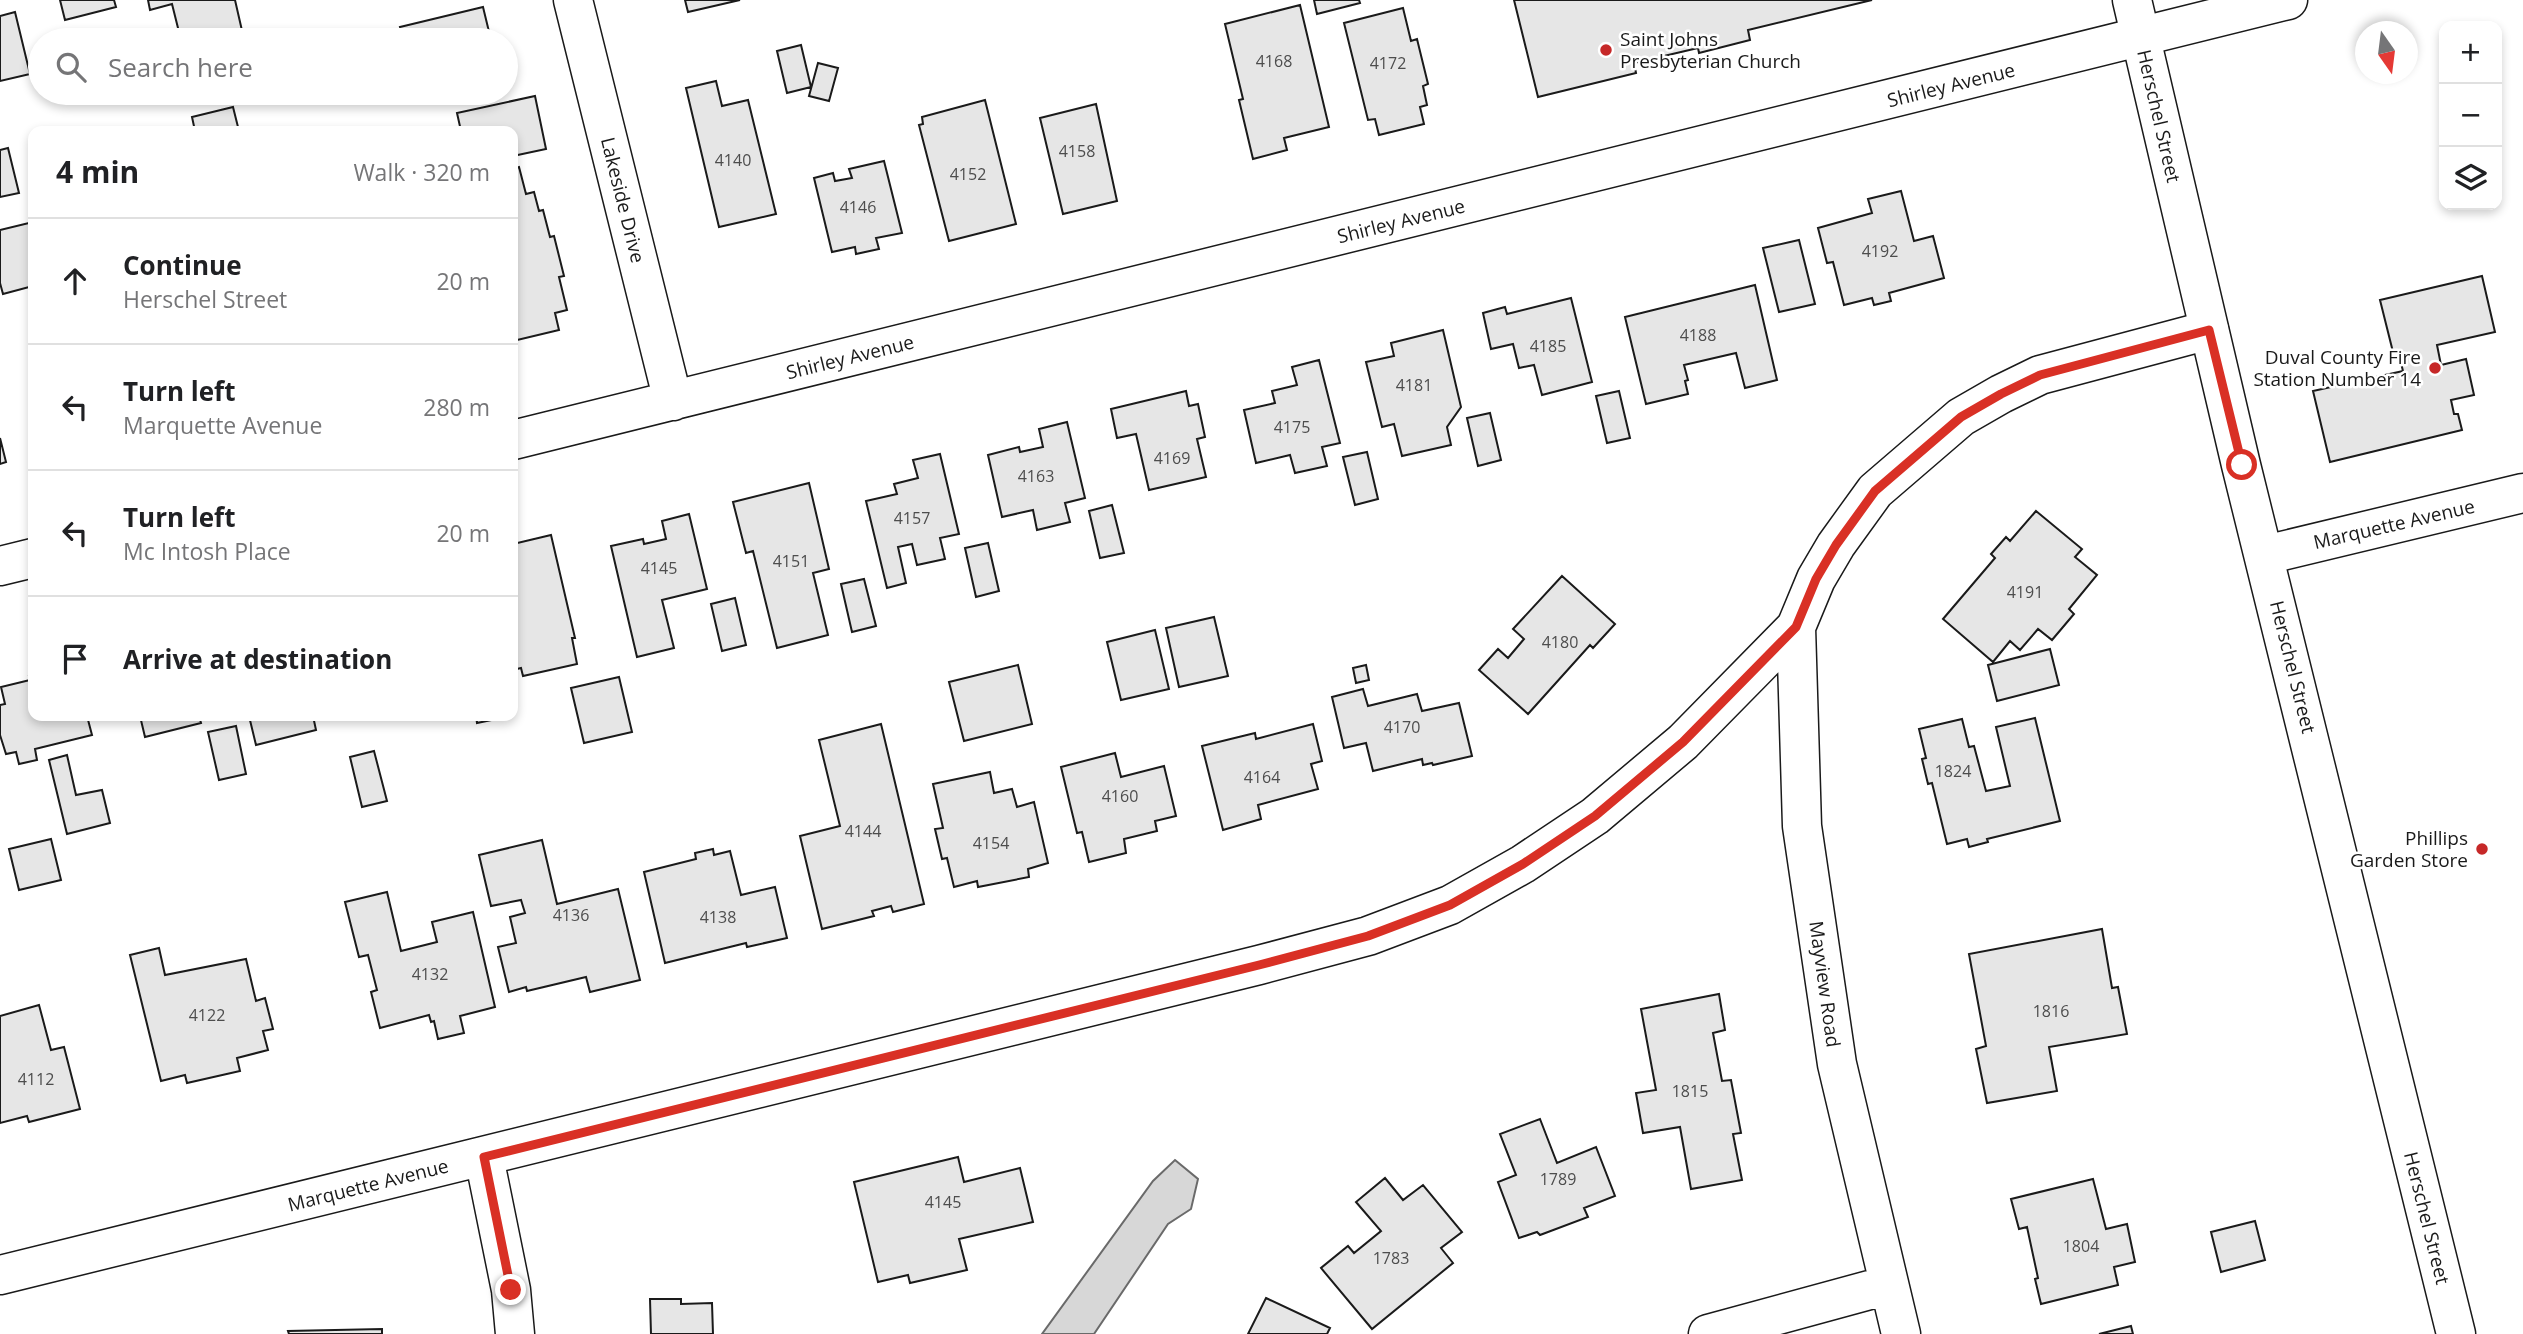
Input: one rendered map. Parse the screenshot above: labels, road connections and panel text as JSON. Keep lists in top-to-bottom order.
{
  "streets": {
    "street": [
      "Shirley Avenue",
      "Herschel Street",
      "Lakeside Drive",
      "Marquette Avenue",
      "Mayview Road"
    ]
  },
  "crossings": [
    ["Shirley Avenue", "Herschel Street"],
    ["Shirley Avenue", "Lakeside Drive"],
    ["Herschel Street", "Marquette Avenue"],
    ["Marquette Avenue", "Mayview Road"]
  ],
  "places": ["Saint Johns Presbyterian Church", "Duval County Fire Station Number 14", "Phillips Garden Store"],
  "house_numbers": [
    "4168",
    "4172",
    "4158",
    "4140",
    "4152",
    "4146",
    "4192",
    "4188",
    "4185",
    "4181",
    "4175",
    "4169",
    "4163",
    "4157",
    "4151",
    "4145",
    "4191",
    "4180",
    "4170",
    "1824",
    "4164",
    "4160",
    "4144",
    "4154",
    "4136",
    "4138",
    "4132",
    "1816",
    "4122",
    "4112",
    "1815",
    "1789",
    "4145",
    "1804",
    "1783"
  ],
  "north": "bottom",
  "page": {
    "map_buttons": ["+", "−"],
    "search": "Search here",
    "heading": ["4 min", "Walk · 320 m"],
    "list": [
      ["Continue", "Herschel Street", "20 m"],
      ["Turn left", "Marquette Avenue", "280 m"],
      ["Turn left", "Mc Intosh Place", "20 m"],
      "Arrive at destination"
    ]
  }
}
